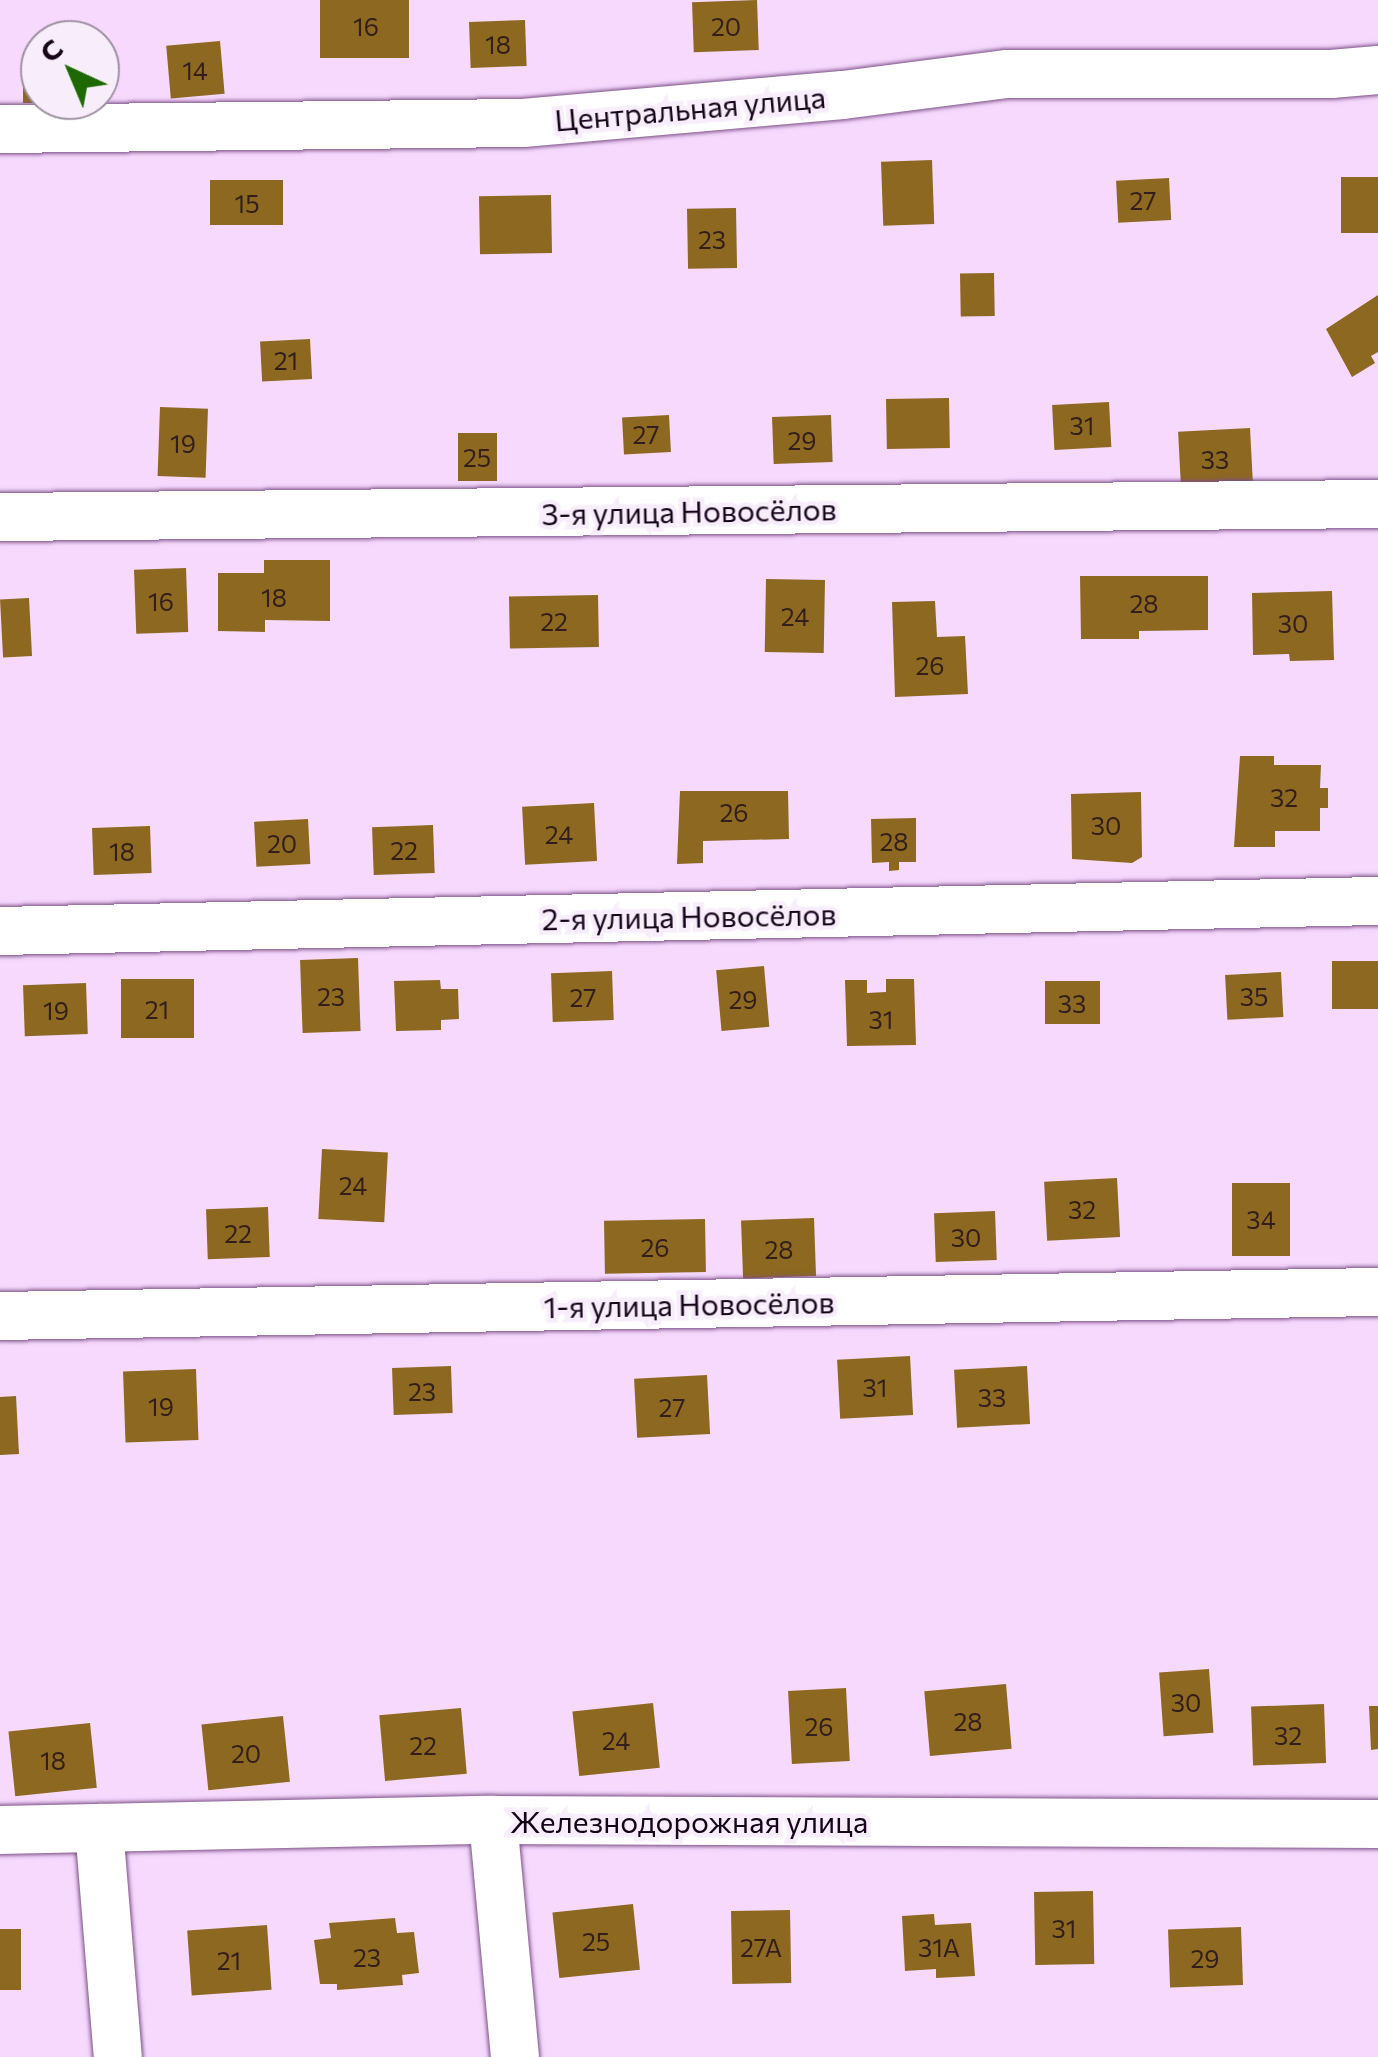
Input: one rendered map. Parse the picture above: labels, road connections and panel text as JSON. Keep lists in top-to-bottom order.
{
  "streets": {
    "street": [
      "Центральная улица",
      "3-я улица Новосёлов",
      "2-я улица Новосёлов",
      "1-я улица Новосёлов",
      "Железнодорожная улица"
    ]
  },
  "house_numbers": [
    "16",
    "20",
    "18",
    "14",
    "27",
    "15",
    "23",
    "21",
    "31",
    "27",
    "29",
    "19",
    "25",
    "33",
    "18",
    "16",
    "28",
    "24",
    "22",
    "30",
    "26",
    "32",
    "26",
    "30",
    "24",
    "28",
    "20",
    "22",
    "18",
    "23",
    "35",
    "27",
    "29",
    "33",
    "21",
    "19",
    "31",
    "24",
    "32",
    "34",
    "22",
    "30",
    "26",
    "28",
    "31",
    "23",
    "33",
    "19",
    "27",
    "30",
    "28",
    "26",
    "32",
    "24",
    "22",
    "20",
    "18",
    "31",
    "25",
    "27А",
    "31А",
    "23",
    "29",
    "21"
  ],
  "north": "top left"
}
